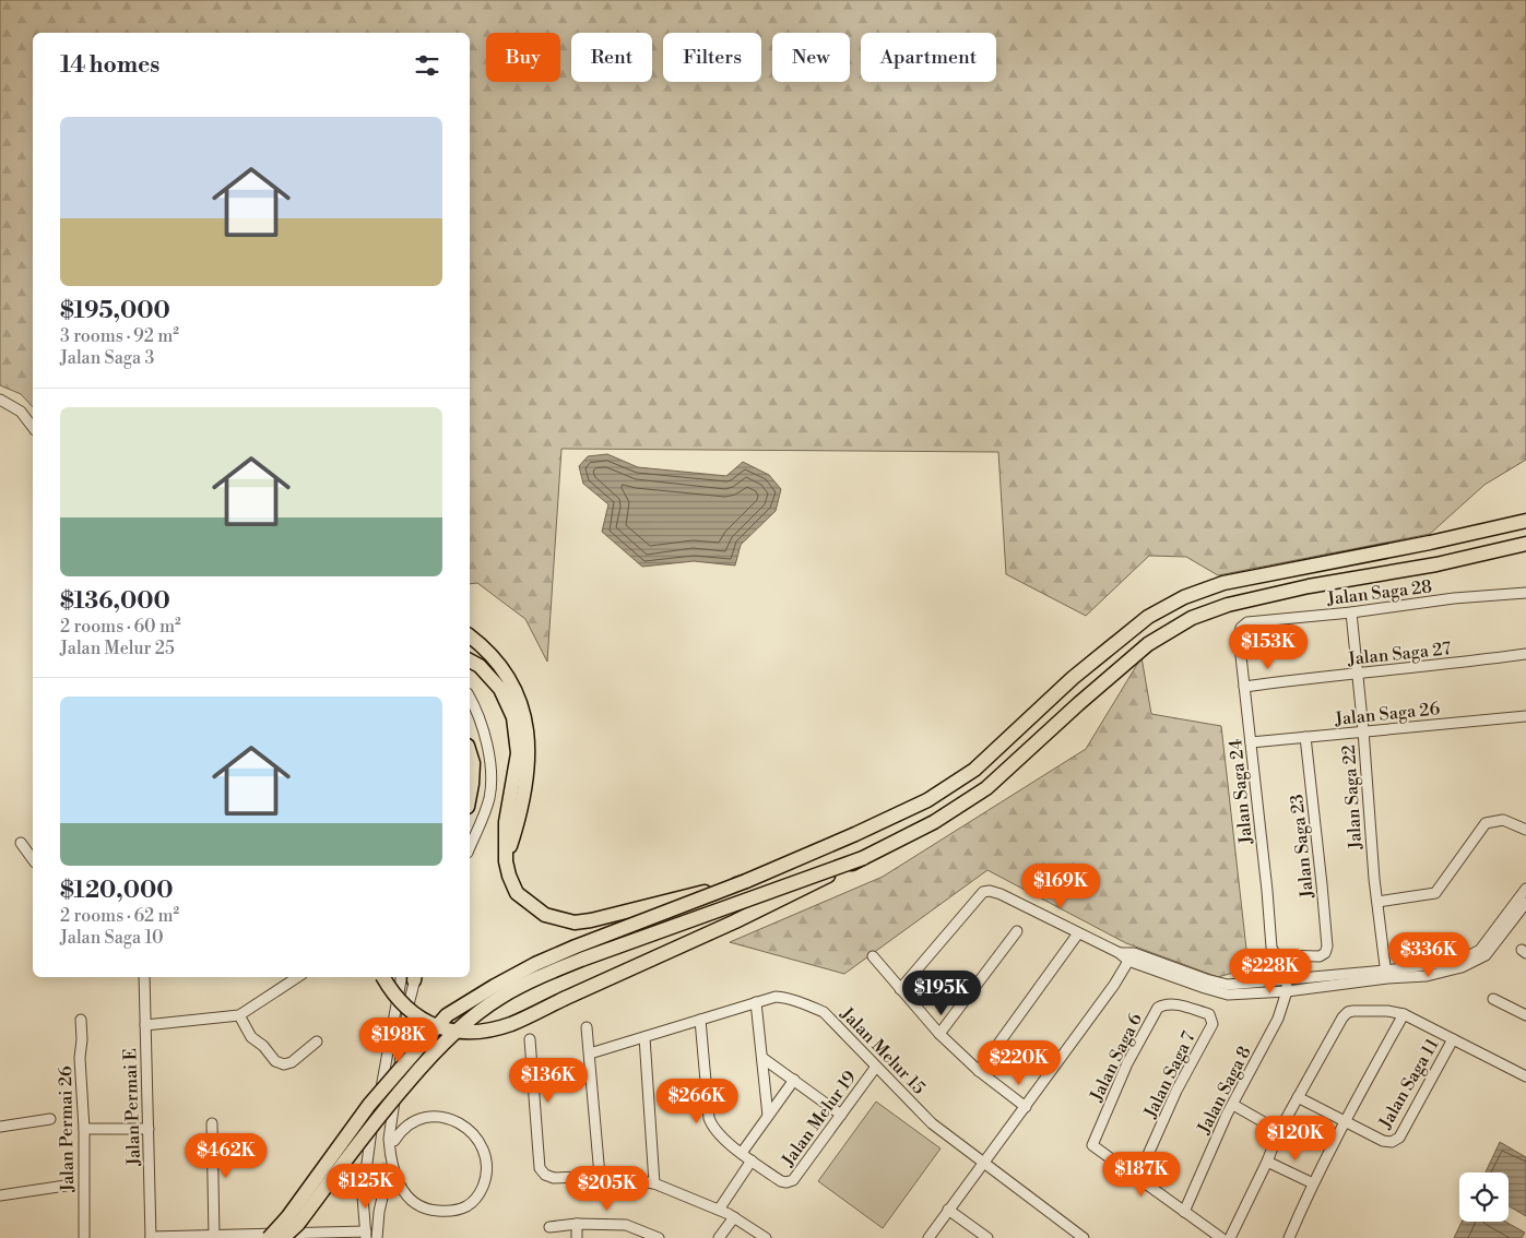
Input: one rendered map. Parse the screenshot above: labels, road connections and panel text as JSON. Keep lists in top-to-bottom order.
{
  "streets": {
    "street": [
      "Jalan Saga 28",
      "Jalan Saga 27",
      "Jalan Saga 26",
      "Jalan Saga 24",
      "Jalan Saga 22",
      "Jalan Saga 23",
      "Jalan Melur 15",
      "Jalan Saga 6",
      "Jalan Saga 7",
      "Jalan Saga 11",
      "Jalan Saga 8",
      "Jalan Permai E",
      "Jalan Melur 19",
      "Jalan Permai 26"
    ]
  },
  "crossings": [
    ["Jalan Saga 28", "Jalan Saga 24"],
    ["Jalan Saga 28", "Jalan Saga 22"],
    ["Jalan Saga 27", "Jalan Saga 24"],
    ["Jalan Saga 27", "Jalan Saga 22"],
    ["Jalan Saga 26", "Jalan Saga 24"],
    ["Jalan Saga 26", "Jalan Saga 22"],
    ["Jalan Saga 26", "Jalan Saga 23"],
    ["Jalan Saga 24", "Jalan Saga 23"],
    ["Jalan Melur 15", "Jalan Melur 19"],
    ["Jalan Saga 6", "Jalan Saga 7"]
  ],
  "page": {
    "chip": [
      "Buy",
      "Rent",
      "Filters",
      "New",
      "Apartment"
    ],
    "heading": "14 homes",
    "list": [
      {
        "name": "$195,000",
        "note": "3 rooms · 92 m² · Jalan Saga 3"
      },
      {
        "name": "$136,000",
        "note": "2 rooms · 60 m² · Jalan Melur 25"
      },
      {
        "name": "$120,000",
        "note": "2 rooms · 62 m² · Jalan Saga 10"
      }
    ],
    "price": [
      "$153K",
      "$169K",
      "$336K",
      "$228K",
      "$195K",
      "$198K",
      "$220K",
      "$136K",
      "$266K",
      "$120K",
      "$462K",
      "$187K",
      "$125K",
      "$205K"
    ]
  }
}
